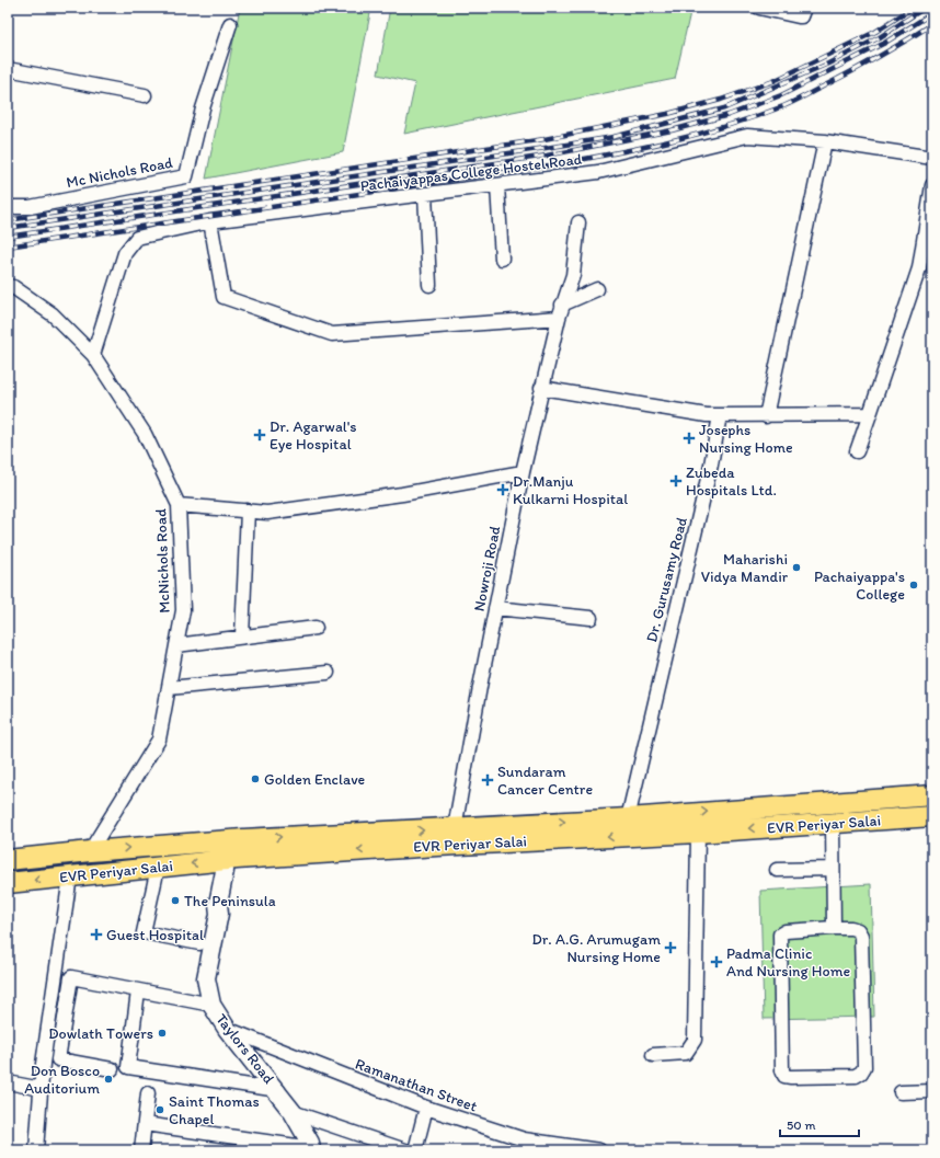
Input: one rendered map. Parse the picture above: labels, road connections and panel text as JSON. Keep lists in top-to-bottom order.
{
  "streets": {
    "main road": ["EVR Periyar Salai"],
    "street": [
      "Mc Nichols Road",
      "Pachaiyappas College Hostel Road",
      "McNichols Road",
      "Nowroji Road",
      "Dr. Gurusamy Road",
      "Taylors Road",
      "Ramanathan Street"
    ]
  },
  "crossings": [
    ["Pachaiyappas College Hostel Road", "McNichols Road"],
    ["McNichols Road", "EVR Periyar Salai"],
    ["Nowroji Road", "EVR Periyar Salai"],
    ["Dr. Gurusamy Road", "EVR Periyar Salai"],
    ["EVR Periyar Salai", "Taylors Road"],
    ["Taylors Road", "Ramanathan Street"]
  ],
  "places": {
    "health": [
      "Dr. Agarwal's Eye Hospital",
      "Josephs Nursing Home",
      "Zubeda Hospitals Ltd.",
      "Dr.Manju Kulkarni Hospital",
      "Sundaram Cancer Centre",
      "Guest Hospital",
      "Dr. A.G. Arumugam Nursing Home",
      "Padma Clinic And Nursing Home"
    ],
    "other": [
      "Maharishi Vidya Mandir",
      "Pachaiyappa's College",
      "Golden Enclave",
      "The Peninsula",
      "Dowlath Towers",
      "Don Bosco Auditorium",
      "Saint Thomas Chapel"
    ]
  },
  "scale_bar": "50 m"
}
